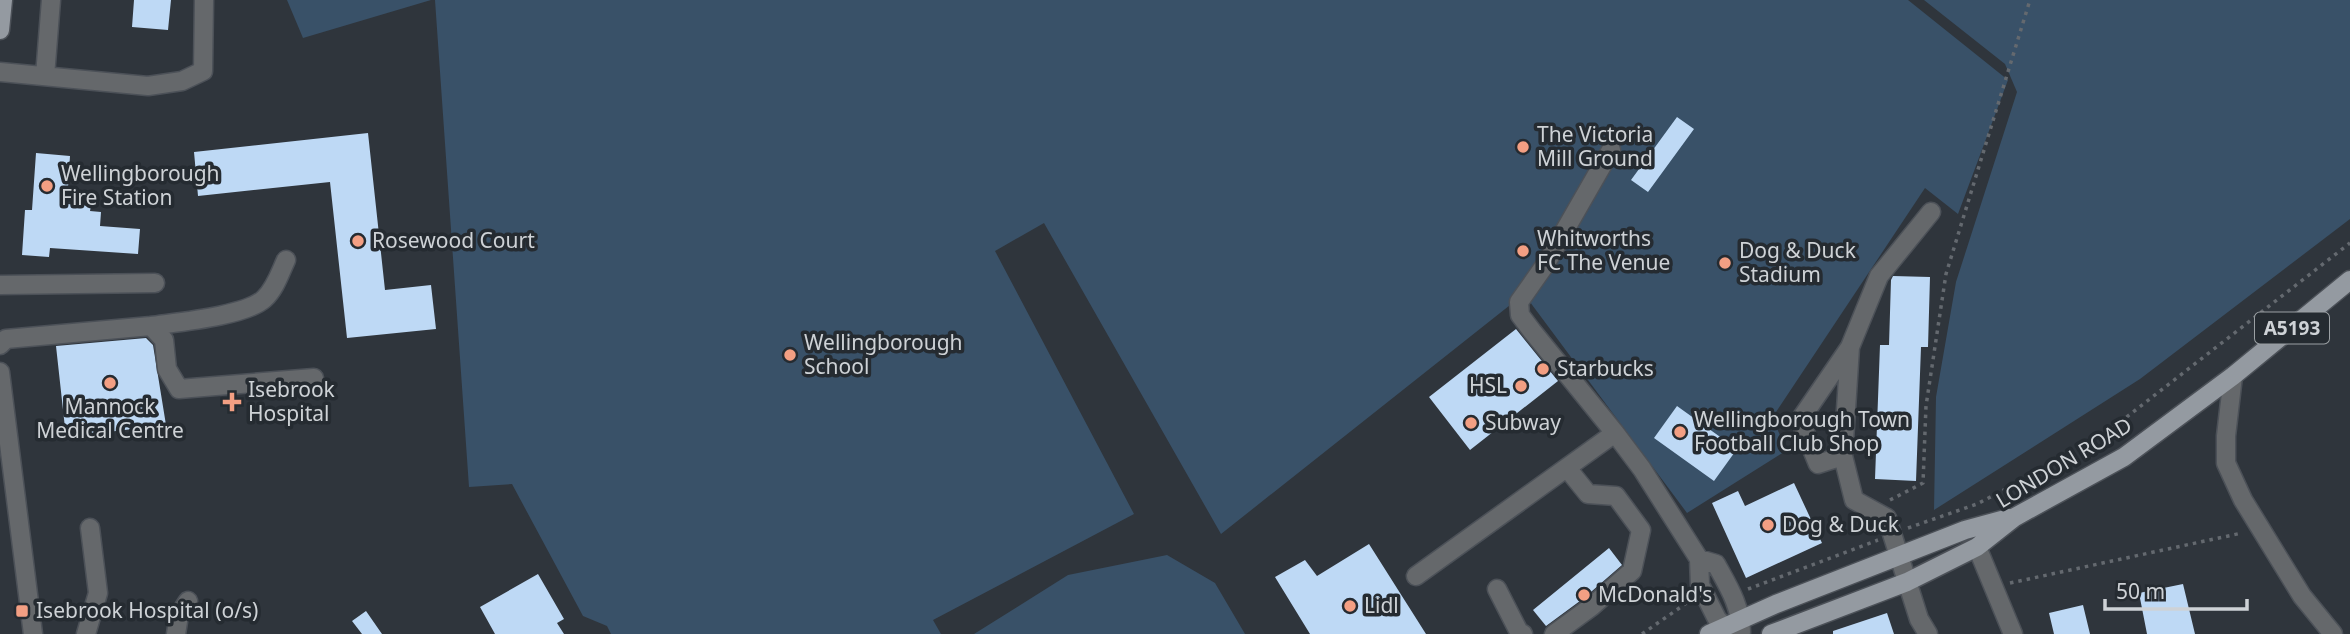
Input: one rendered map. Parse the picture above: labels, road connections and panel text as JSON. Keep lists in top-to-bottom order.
{
  "streets": {
    "main road": ["A5193", "LONDON ROAD"]
  },
  "places": {
    "other": [
      "The Victoria Mill Ground",
      "Wellingborough Fire Station",
      "Rosewood Court",
      "Whitworths FC The Venue",
      "Dog & Duck Stadium",
      "Wellingborough School",
      "Starbucks",
      "Mannock Medical Centre",
      "HSL",
      "Subway",
      "Wellingborough Town Football Club Shop",
      "Dog & Duck",
      "McDonald's",
      "Lidl"
    ],
    "health": ["Isebrook Hospital"],
    "transit": ["Isebrook Hospital (o/s)"]
  },
  "scale_bar": "50 m"
}
